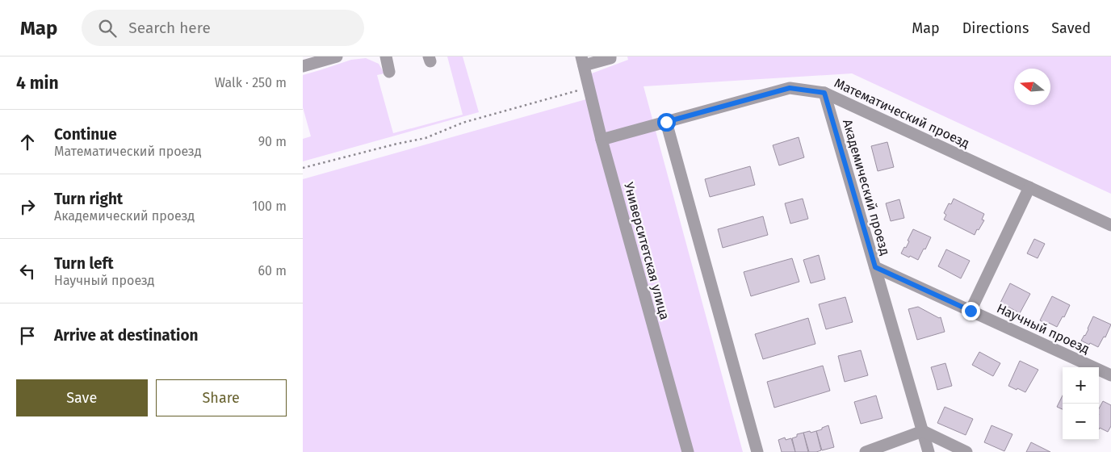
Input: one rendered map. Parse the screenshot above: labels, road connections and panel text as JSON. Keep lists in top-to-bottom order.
{
  "streets": {
    "street": [
      "Математический проезд",
      "Академический проезд",
      "Университетская улица",
      "Научный проезд"
    ]
  },
  "crossings": [
    ["Математический проезд", "Академический проезд"],
    ["Математический проезд", "Университетская улица"],
    ["Академический проезд", "Научный проезд"]
  ],
  "north": "left",
  "page": {
    "header": "Map",
    "search": "Search here",
    "nav": ["Map", "Directions", "Saved"],
    "heading": ["4 min", "Walk · 250 m"],
    "list": [
      ["Continue", "Математический проезд", "90 m"],
      ["Turn right", "Академический проезд", "100 m"],
      ["Turn left", "Научный проезд", "60 m"],
      "Arrive at destination"
    ],
    "buttons": ["Save", "Share"],
    "map_buttons": ["+", "−"]
  }
}
